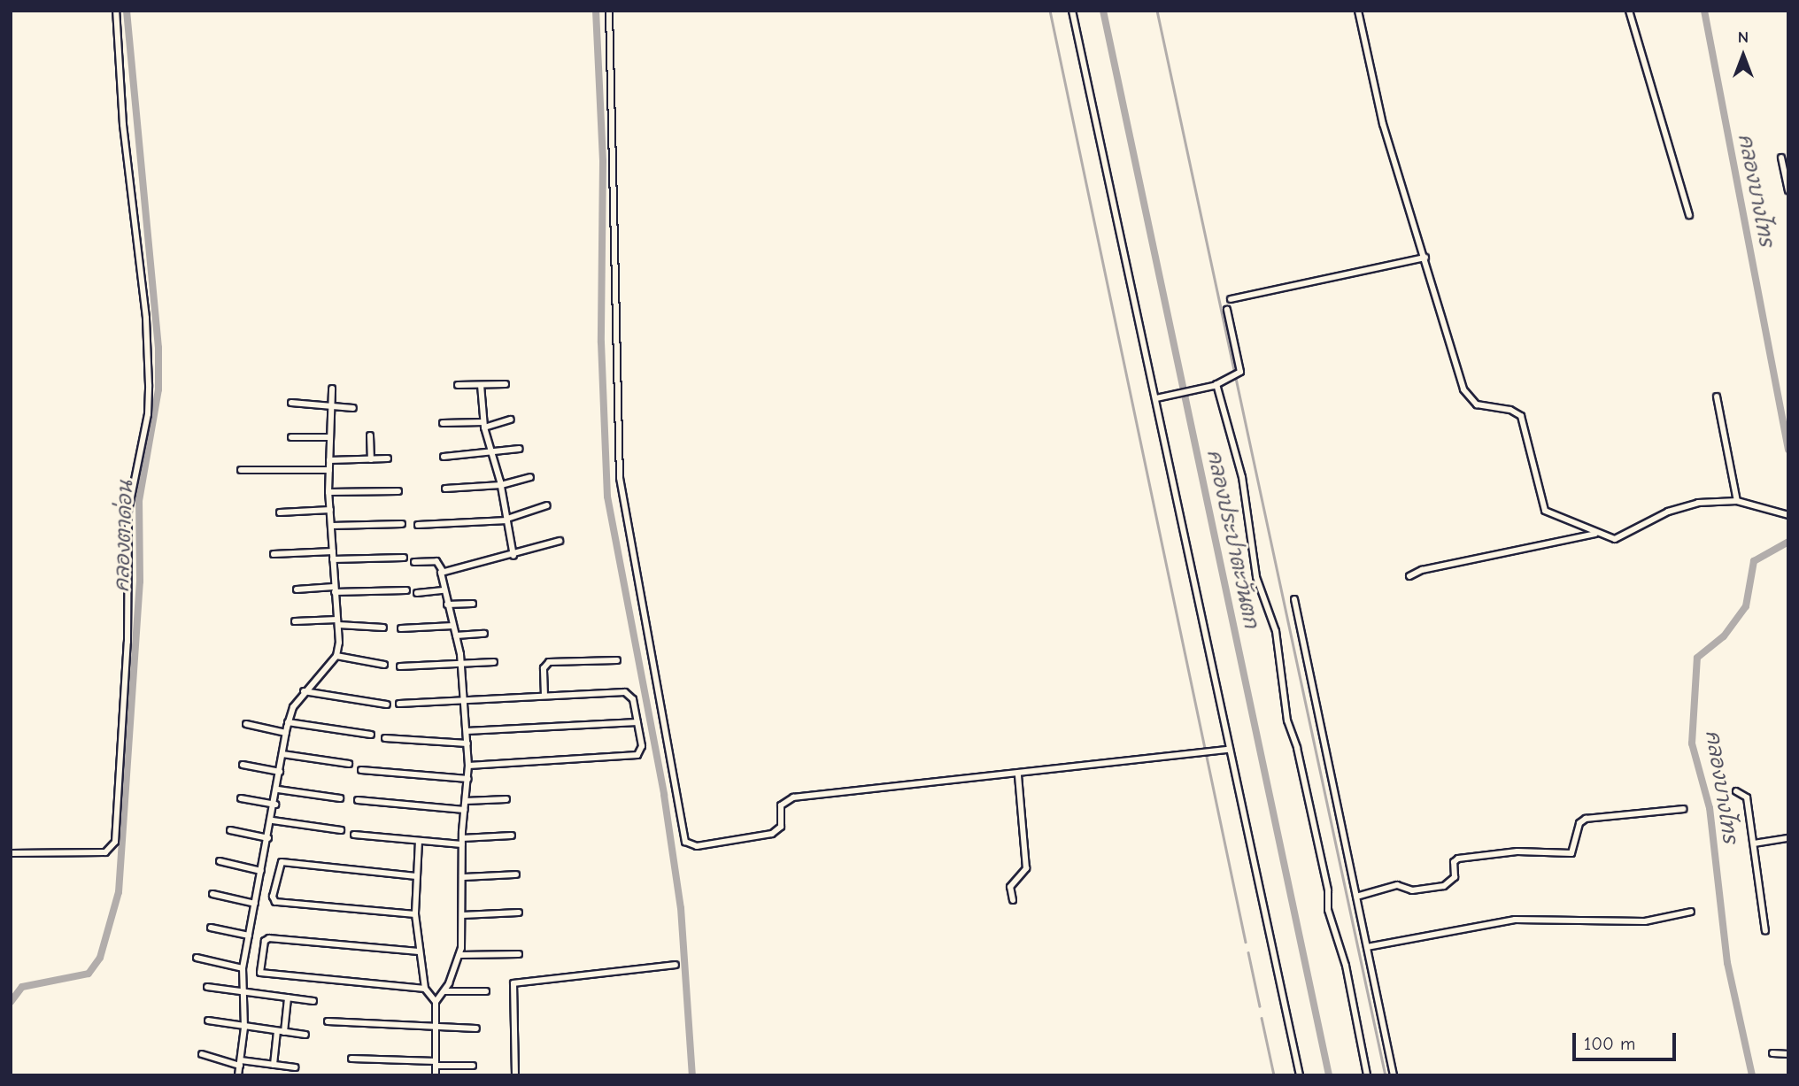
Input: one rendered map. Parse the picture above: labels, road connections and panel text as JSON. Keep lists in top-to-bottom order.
{
  "water": ["คลองบางไทร", "คลองตาด่อน", "คลองประปาตะวันตก"],
  "scale_bar": "100 m",
  "north": "top"
}
